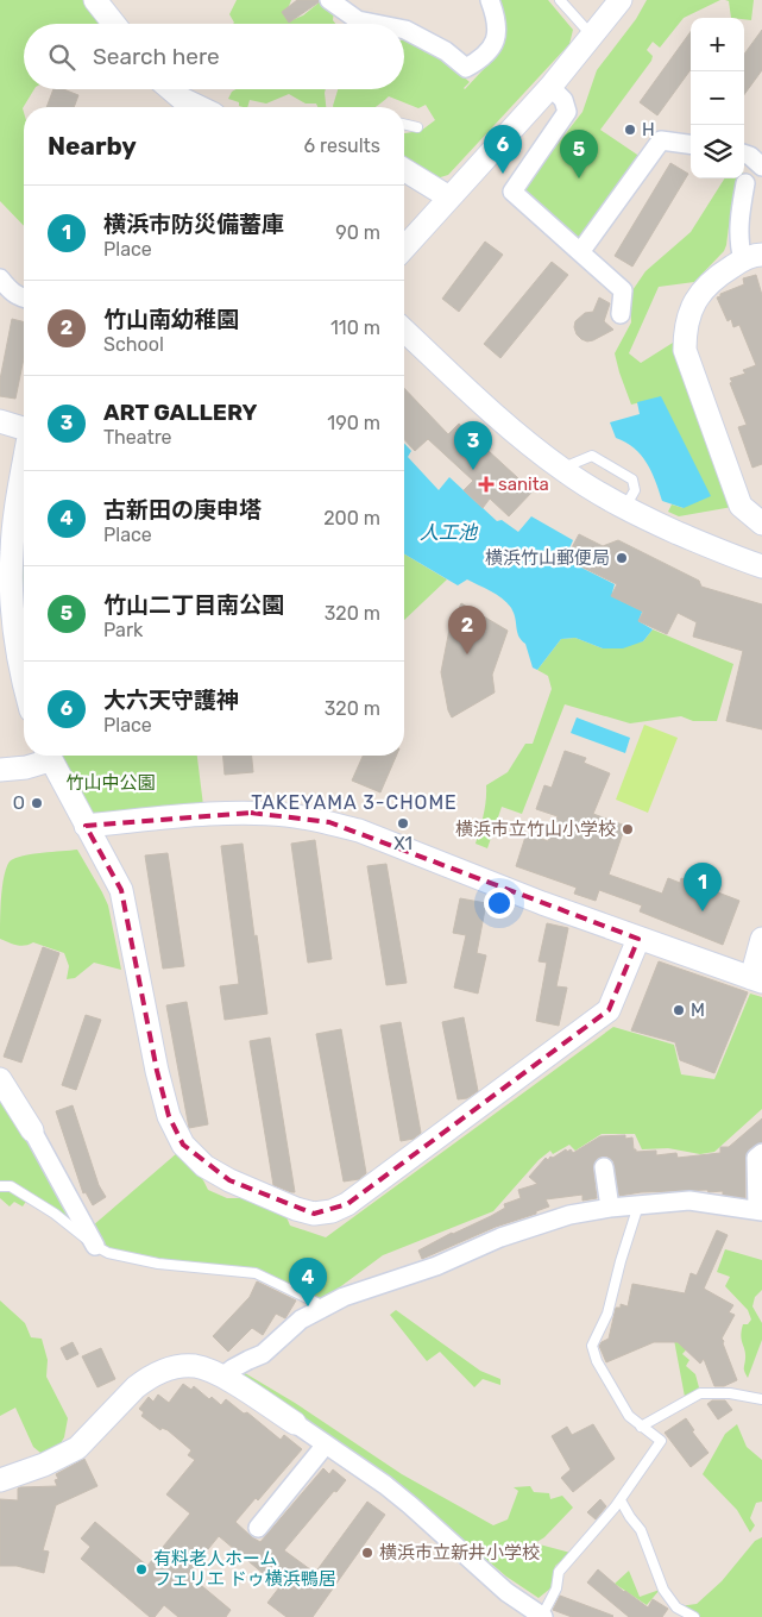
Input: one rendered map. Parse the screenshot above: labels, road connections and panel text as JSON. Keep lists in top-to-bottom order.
{
  "districts": ["TAKEYAMA 3-CHOME"],
  "water": ["人工池"],
  "parks": ["竹山中公園"],
  "places": {
    "other": [
      "H",
      "横浜竹山郵便局",
      "O",
      "X1",
      "横浜市立竹山小学校",
      "M",
      "横浜市立新井小学校",
      "有料老人ホーム フェリエ ドゥ横浜鴨居"
    ],
    "health": ["sanita"]
  },
  "page": {
    "map_buttons": ["+", "−"],
    "search": "Search here",
    "heading": ["Nearby", "6 results"],
    "pins": [
      "6",
      "5",
      "3",
      "2",
      "1",
      "4"
    ],
    "list": [
      {
        "mark": "1",
        "name": "横浜市防災備蓄庫",
        "note": "Place",
        "value": "90 m"
      },
      {
        "mark": "2",
        "name": "竹山南幼稚園",
        "note": "School",
        "value": "110 m"
      },
      {
        "mark": "3",
        "name": "ART GALLERY",
        "note": "Theatre",
        "value": "190 m"
      },
      {
        "mark": "4",
        "name": "古新田の庚申塔",
        "note": "Place",
        "value": "200 m"
      },
      {
        "mark": "5",
        "name": "竹山二丁目南公園",
        "note": "Park",
        "value": "320 m"
      },
      {
        "mark": "6",
        "name": "大六天守護神",
        "note": "Place",
        "value": "320 m"
      }
    ]
  }
}
